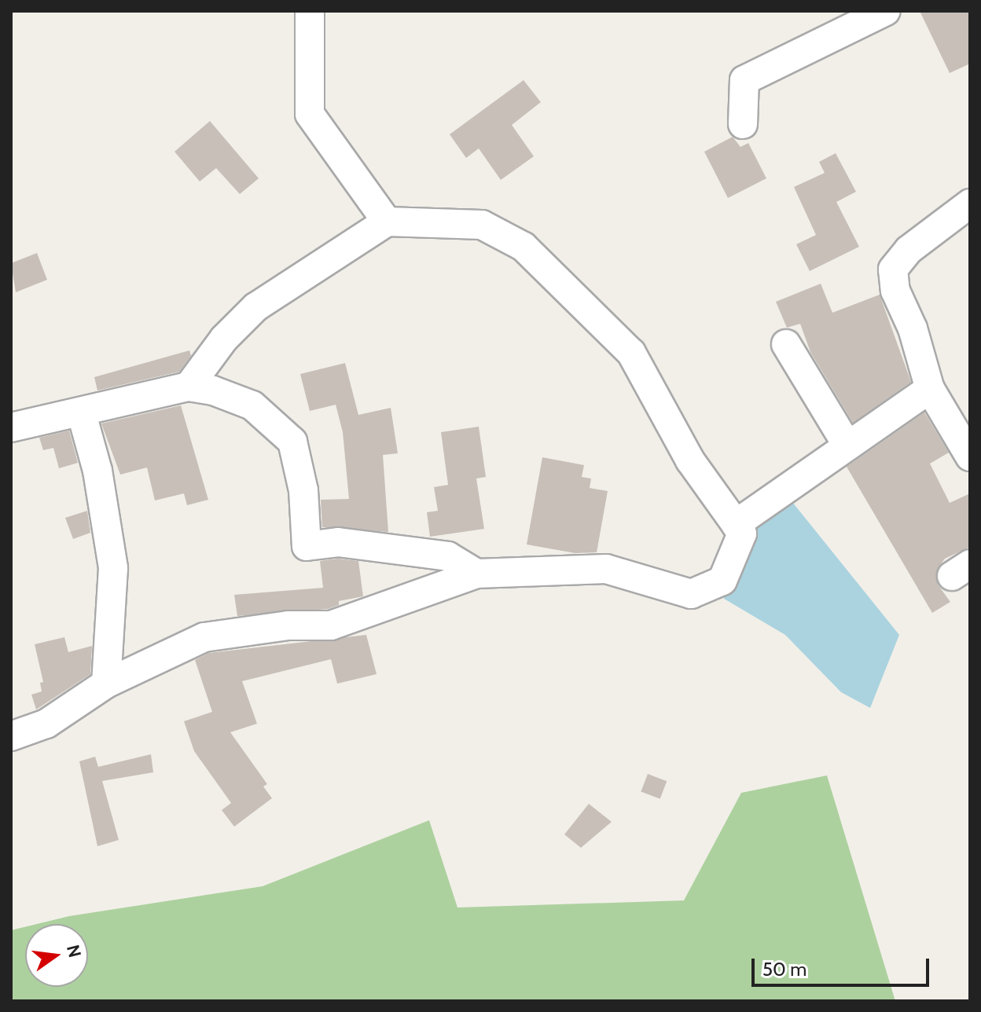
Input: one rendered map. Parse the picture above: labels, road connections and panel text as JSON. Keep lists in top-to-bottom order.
{
  "scale_bar": "50 m",
  "north": "right"
}
